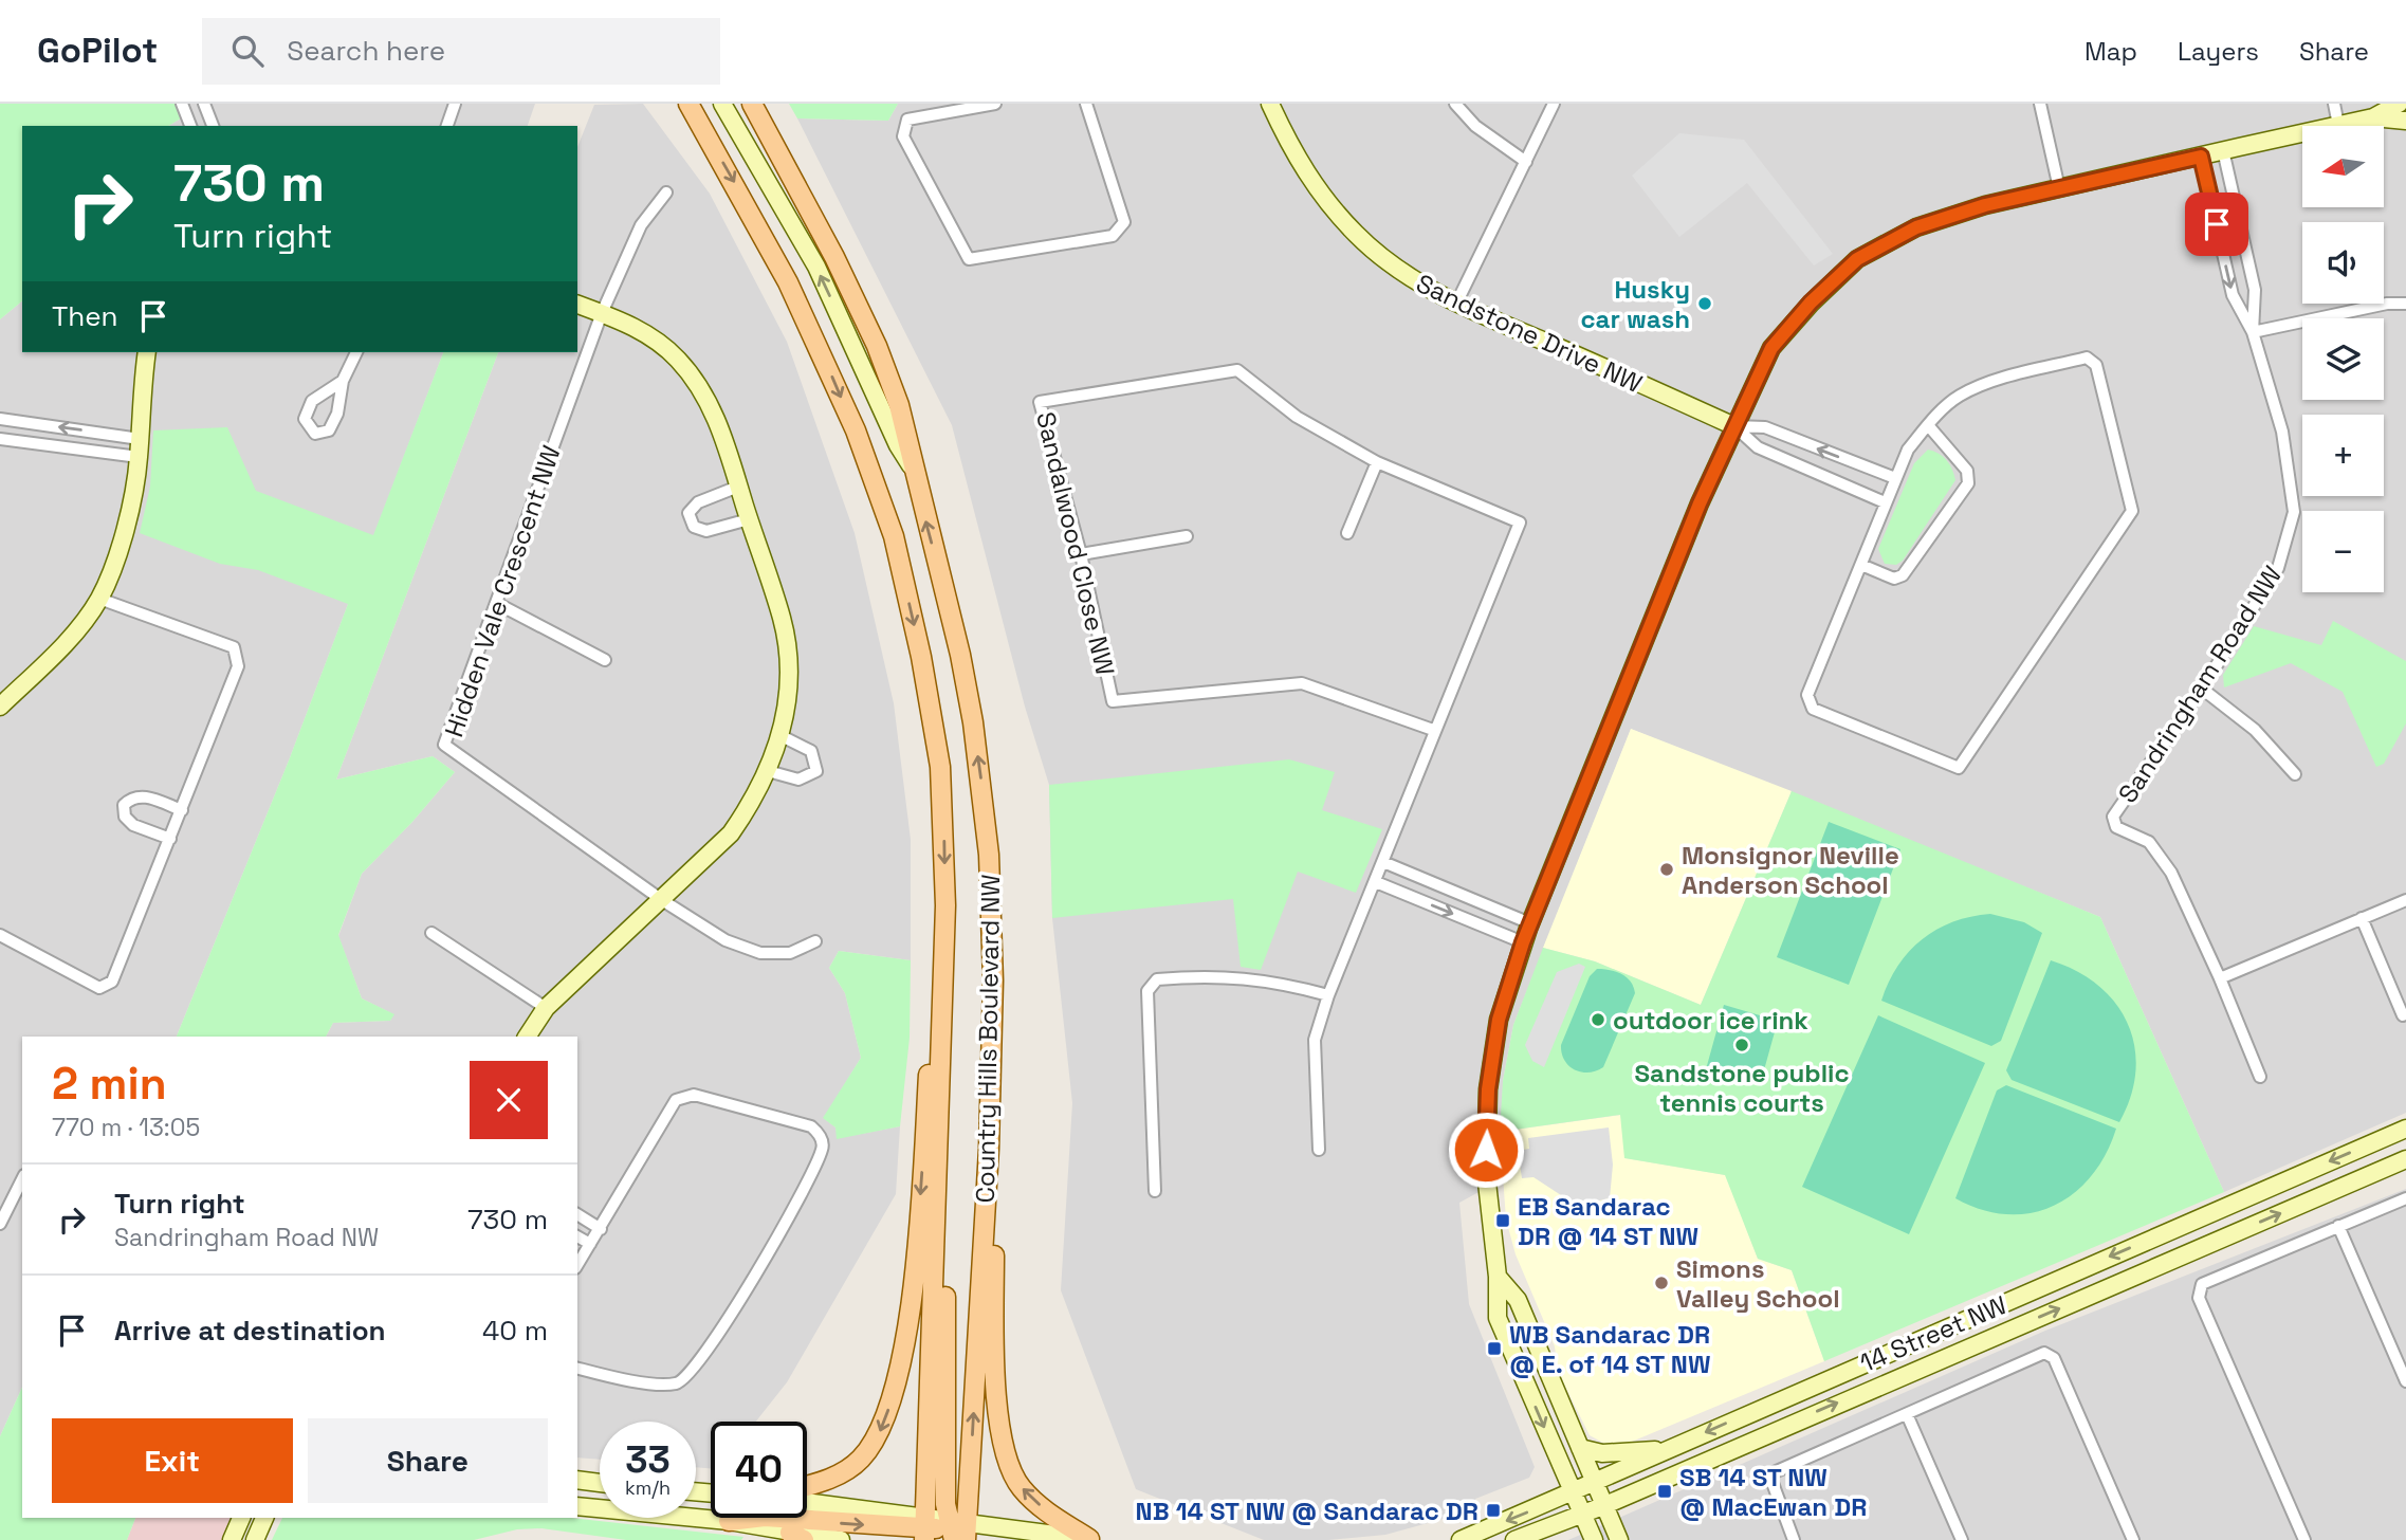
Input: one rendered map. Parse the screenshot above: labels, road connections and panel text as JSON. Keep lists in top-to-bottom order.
{
  "streets": {
    "main road": ["Country Hills Boulevard NW"],
    "street": [
      "Sandstone Drive NW",
      "Sandalwood Close NW",
      "Hidden Vale Crescent NW",
      "Sandringham Road NW",
      "14 Street NW"
    ]
  },
  "places": {
    "other": [
      "Husky car wash",
      "Monsignor Neville Anderson School",
      "outdoor ice rink",
      "Sandstone public tennis courts",
      "Simons Valley School"
    ],
    "transit": [
      "EB Sandarac DR @ 14 ST NW",
      "WB Sandarac DR @ E. of 14 ST NW",
      "SB 14 ST NW @ MacEwan DR",
      "NB 14 ST NW @ Sandarac DR"
    ]
  },
  "north": "left",
  "page": {
    "header": "GoPilot",
    "search": "Search here",
    "nav": ["Map", "Layers", "Share"],
    "map_buttons": ["+", "−"],
    "turn": ["730 m", "Turn right"],
    "then": "Then",
    "heading": ["2 min", "770 m · 13:05"],
    "list": [
      {
        "name": "Turn right",
        "note": "Sandringham Road NW",
        "value": "730 m"
      },
      {
        "name": "Arrive at destination",
        "value": "40 m"
      }
    ],
    "buttons": ["Exit", "Share"],
    "speed": "33 km/h",
    "limit": "40"
  }
}
